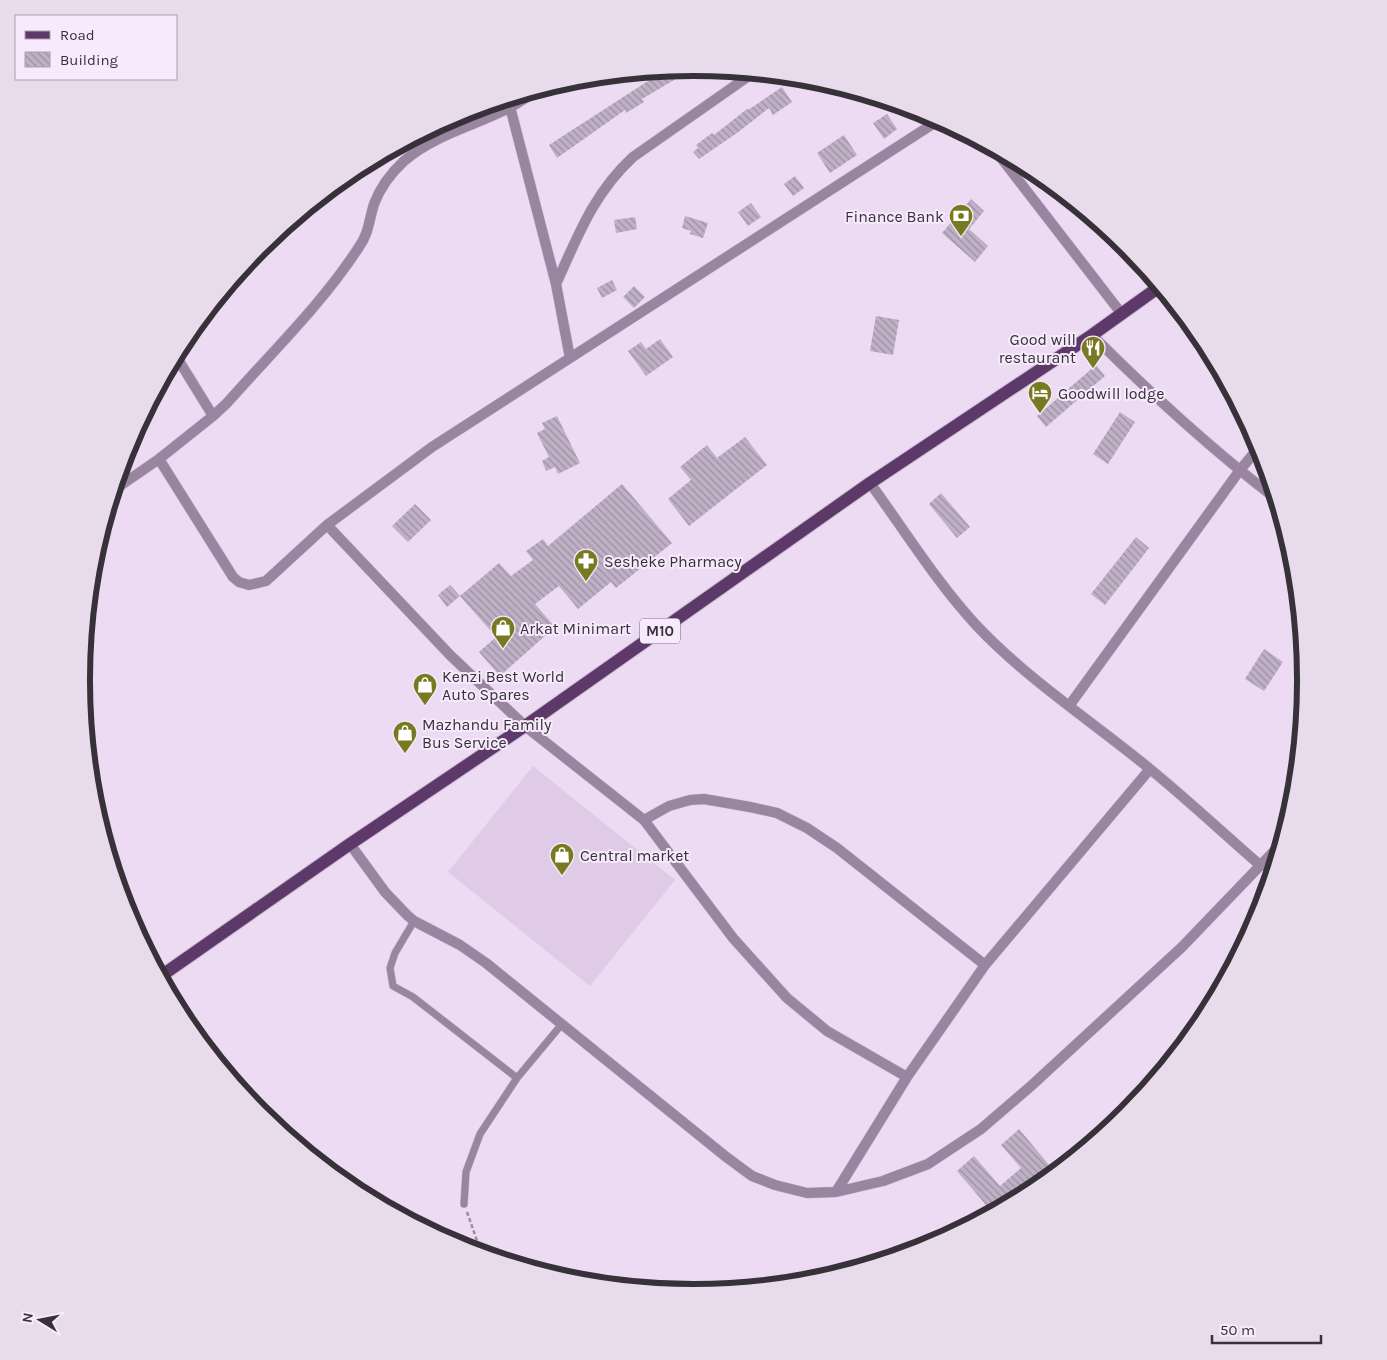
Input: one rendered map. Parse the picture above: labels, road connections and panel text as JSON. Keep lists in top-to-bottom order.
{
  "streets": {
    "main road": ["M10"]
  },
  "places": {
    "bank": ["Finance Bank"],
    "restaurant": ["Good will restaurant"],
    "hotel": ["Goodwill lodge"],
    "pharmacy": ["Sesheke Pharmacy"],
    "shop": [
      "Arkat Minimart",
      "Kenzi Best World Auto Spares",
      "Mazhandu Family Bus Service",
      "Central market"
    ]
  },
  "legend": ["Road", "Building"],
  "scale_bar": "50 m",
  "north": "left"
}
